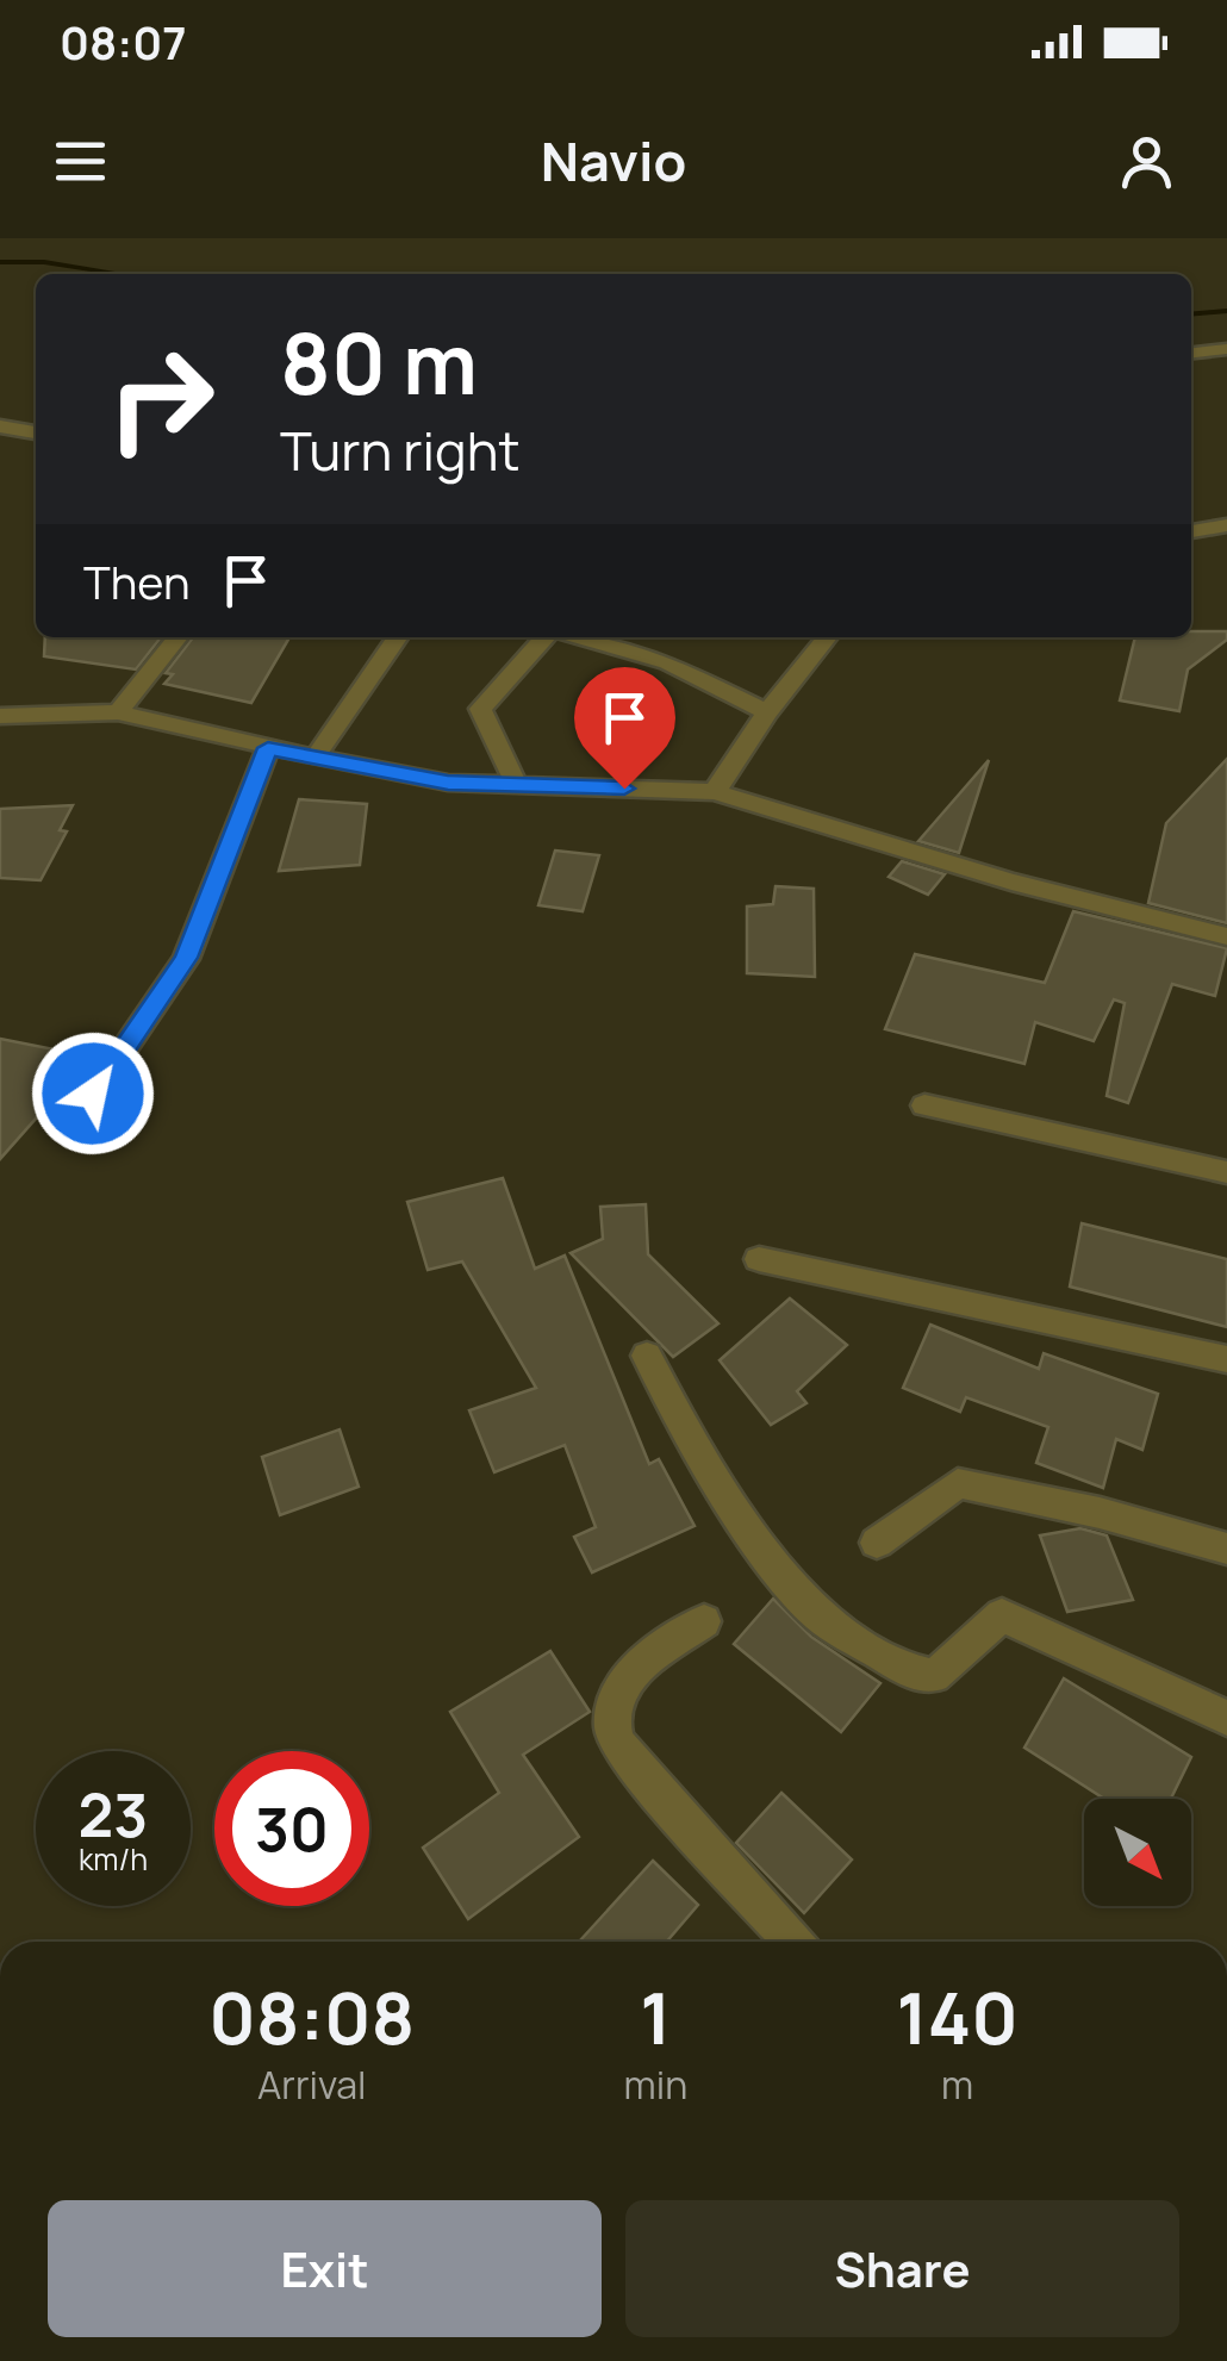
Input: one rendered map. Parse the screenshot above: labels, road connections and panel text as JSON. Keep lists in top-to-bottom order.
{
  "north": "bottom right",
  "page": {
    "status": "08:07",
    "header": "Navio",
    "turn": ["80 m", "Turn right"],
    "then": "Then",
    "speed": "23 km/h",
    "limit": "30",
    "eta": [
      "08:08",
      "Arrival",
      "1",
      "min",
      "140",
      "m"
    ],
    "buttons": ["Exit", "Share"]
  }
}
